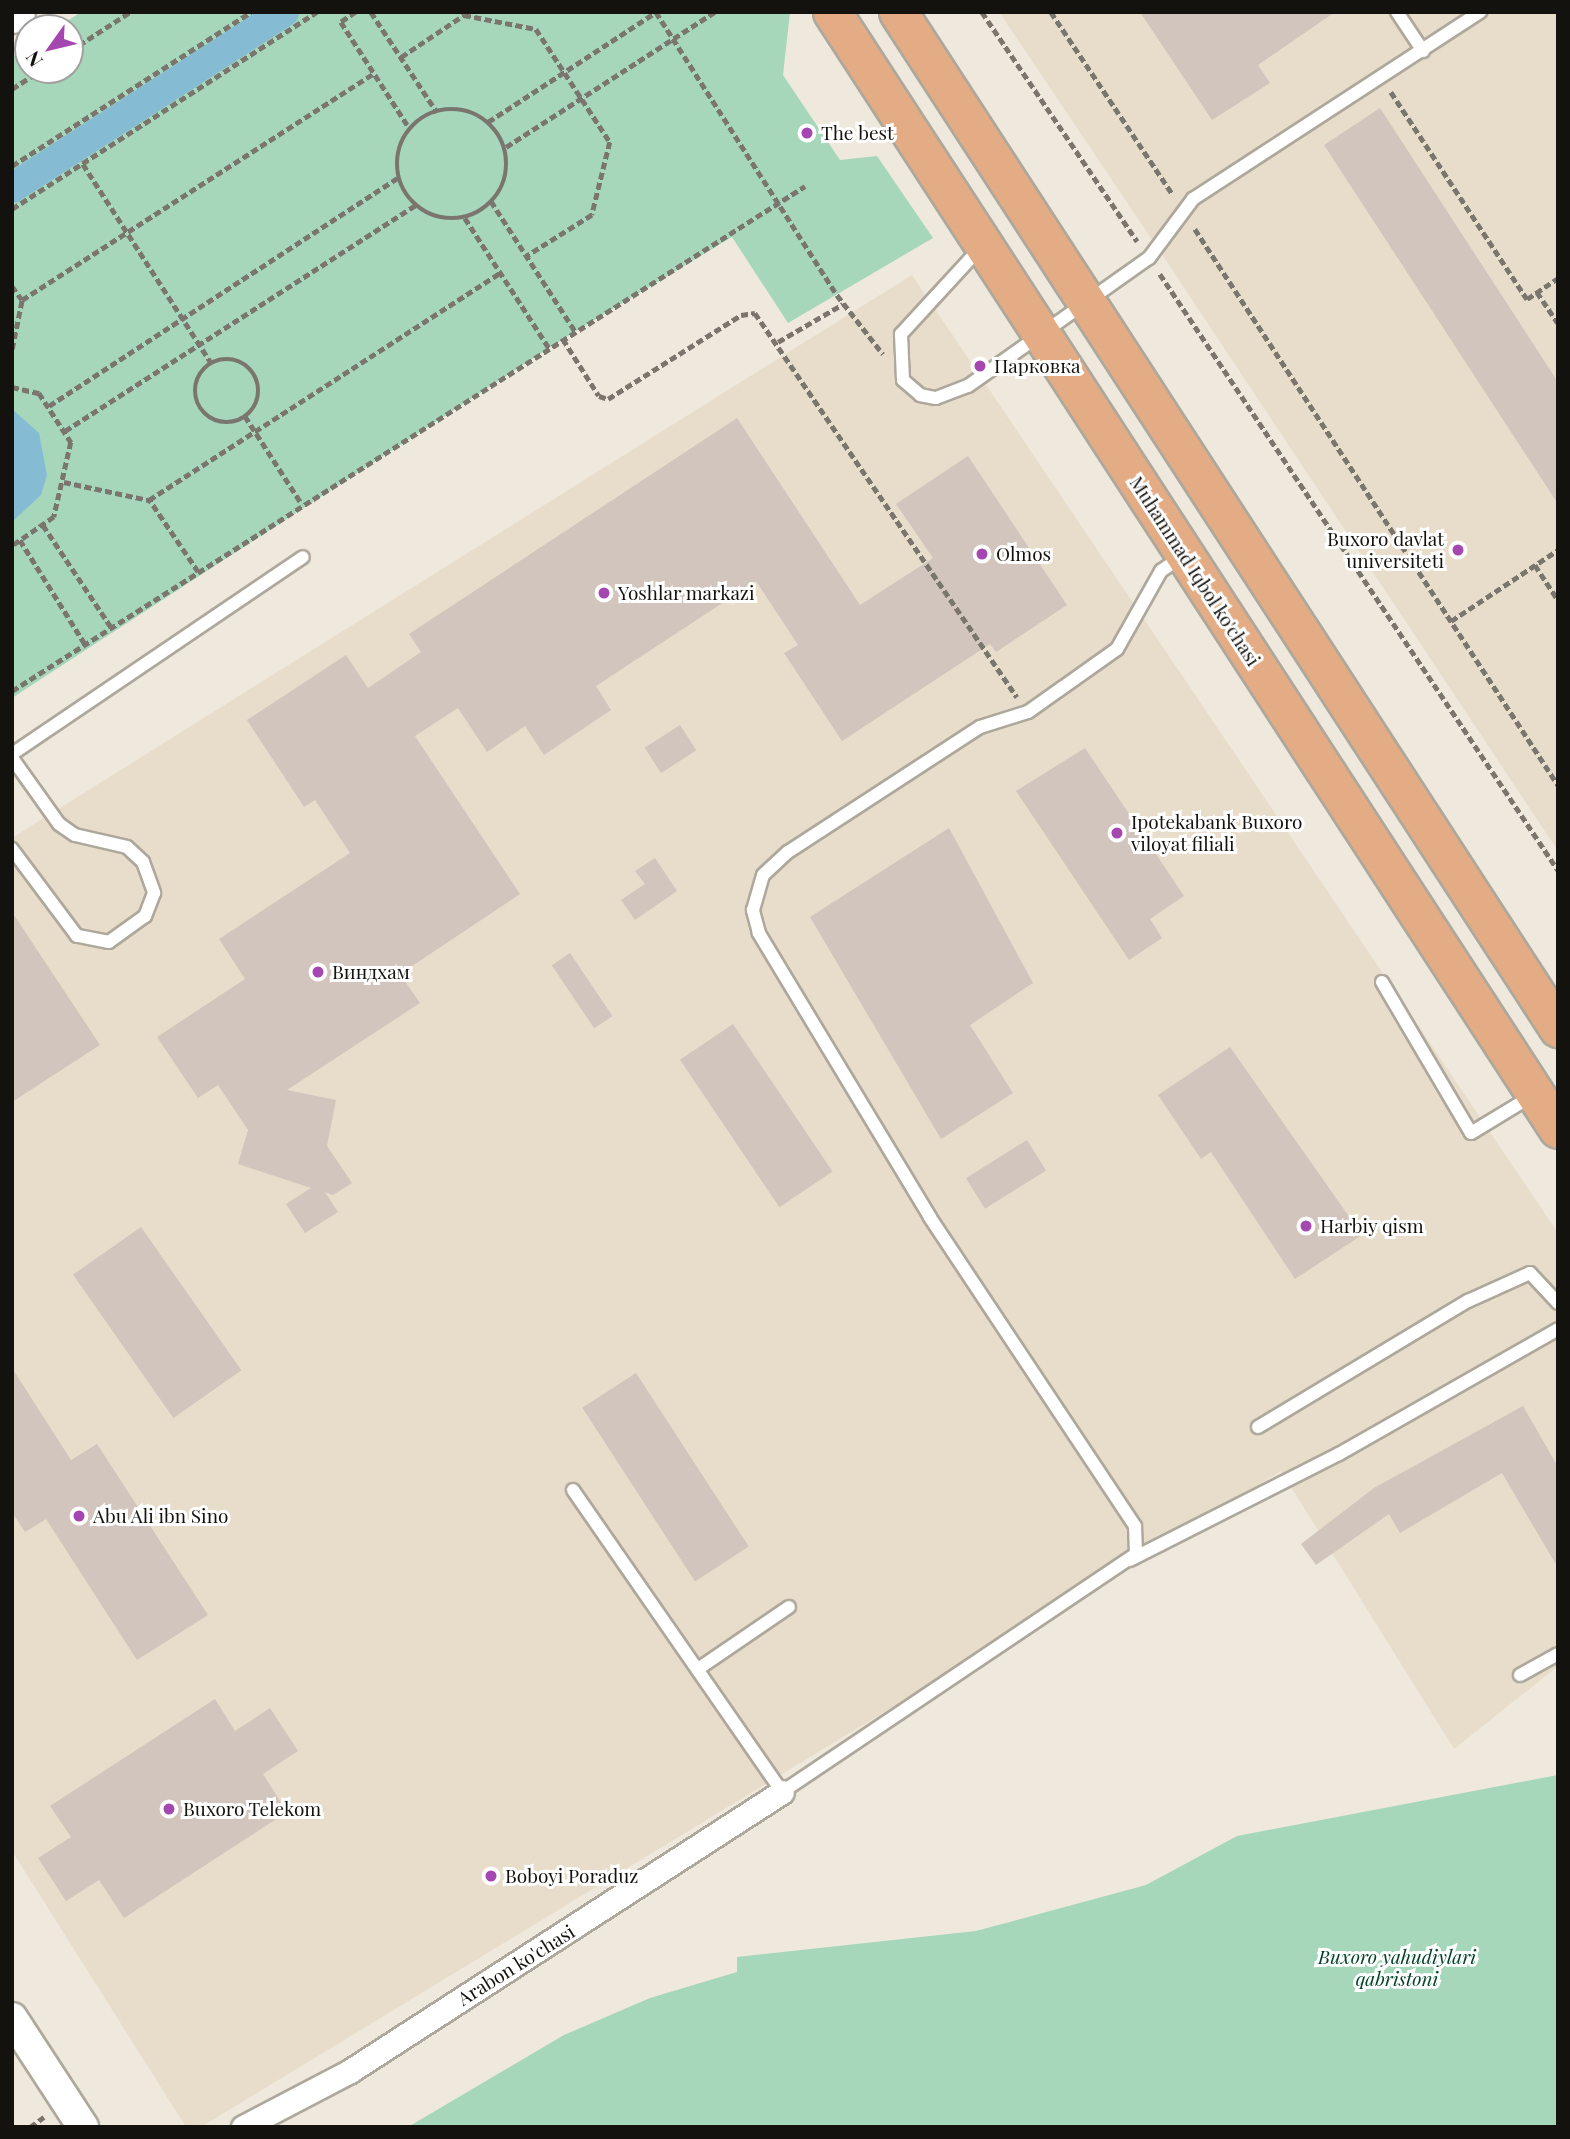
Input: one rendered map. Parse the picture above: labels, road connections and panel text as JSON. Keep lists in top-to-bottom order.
{
  "streets": {
    "main road": ["Muhammad Iqbol ko'chasi"],
    "street": ["Arabon ko'chasi"]
  },
  "parks": ["Buxoro yahudiylari qabristoni"],
  "places": [
    "The best",
    "Парковка",
    "Buxoro davlat universiteti",
    "Olmos",
    "Yoshlar markazi",
    "Ipotekabank Buxoro viloyat filiali",
    "Виндхам",
    "Harbiy qism",
    "Abu Ali ibn Sino",
    "Buxoro Telekom",
    "Boboyi Poraduz"
  ],
  "north": "bottom left"
}
